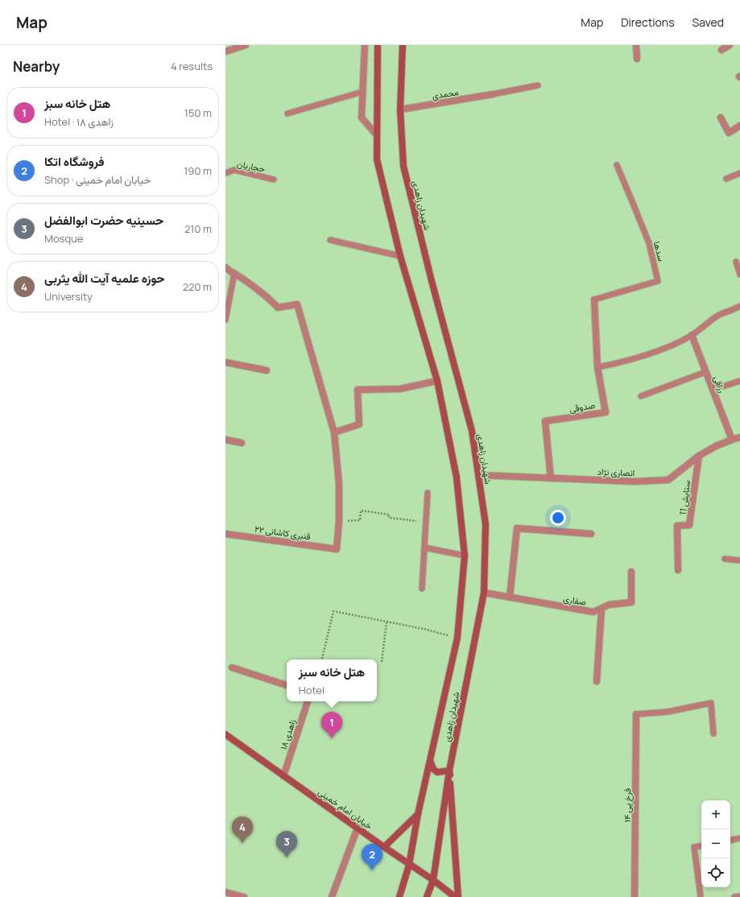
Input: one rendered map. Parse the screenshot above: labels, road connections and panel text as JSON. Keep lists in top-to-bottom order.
{
  "streets": {
    "main road": ["شهیدان زاهدی", "خیابان امام خمینی"],
    "street": [
      "محمدی",
      "رزاقی",
      "صدوقی",
      "انصاری نژاد",
      "ستایش 11",
      "قنبری کاشانی ۲۲",
      "صفاری",
      "زاهدی ۱۸",
      "فرخ پی ۱۴"
    ],
    "lane": ["حجاریان", "سدها"]
  },
  "crossings": [
    ["محمدی", "شهیدان زاهدی"],
    ["شهیدان زاهدی", "انصاری نژاد"],
    ["شهیدان زاهدی", "صفاری"],
    ["شهیدان زاهدی", "خیابان امام خمینی"],
    ["سدها", "صدوقی"],
    ["رزاقی", "انصاری نژاد"],
    ["صدوقی", "انصاری نژاد"],
    ["انصاری نژاد", "ستایش 11"],
    ["زاهدی ۱۸", "خیابان امام خمینی"]
  ],
  "page": {
    "header": "Map",
    "nav": ["Map", "Directions", "Saved"],
    "heading": ["Nearby", "4 results"],
    "list": [
      {
        "mark": "1",
        "name": "هتل خانه سبز",
        "note": "Hotel · زاهدی ۱۸",
        "value": "150 m"
      },
      {
        "mark": "2",
        "name": "فروشگاه اتکا",
        "note": "Shop · خیابان امام خمینی",
        "value": "190 m"
      },
      {
        "mark": "3",
        "name": "حسینیه حضرت ابوالفضل",
        "note": "Mosque",
        "value": "210 m"
      },
      {
        "mark": "4",
        "name": "حوزه علمیه آیت الله یثربی",
        "note": "University",
        "value": "220 m"
      }
    ],
    "popup": ["هتل خانه سبز", "Hotel"],
    "pins": [
      "1",
      "4",
      "3",
      "2"
    ],
    "map_buttons": ["+", "−"]
  }
}
